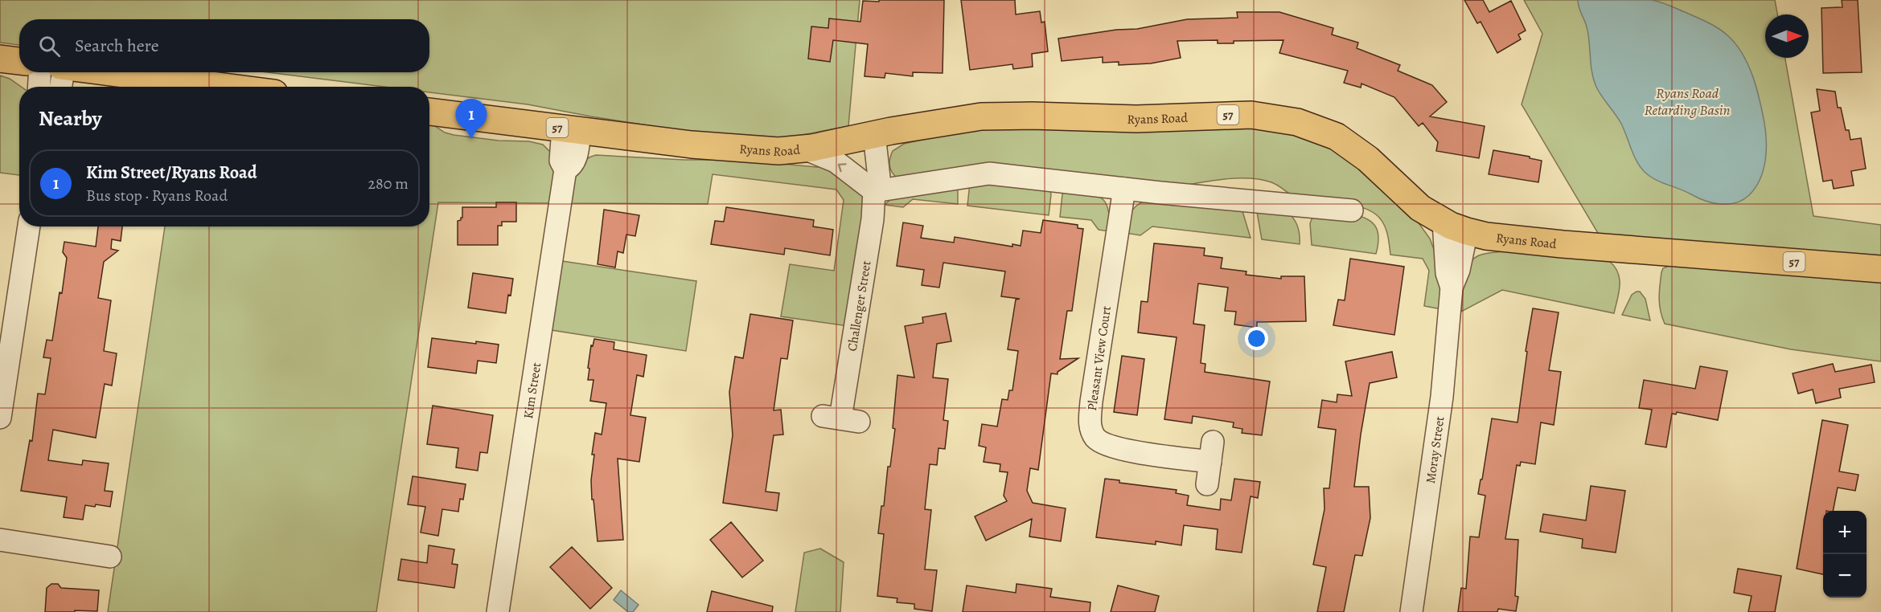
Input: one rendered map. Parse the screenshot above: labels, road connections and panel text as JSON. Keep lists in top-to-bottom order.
{
  "streets": {
    "main road": ["57", "Ryans Road"],
    "street": [
      "Challenger Street",
      "Pleasant View Court",
      "Kim Street",
      "Moray Street"
    ]
  },
  "crossings": [
    ["Ryans Road", "Challenger Street"],
    ["Ryans Road", "Kim Street"],
    ["Ryans Road", "Moray Street"]
  ],
  "water": ["Ryans Road Retarding Basin"],
  "north": "right",
  "page": {
    "search": "Search here",
    "heading": "Nearby",
    "pins": "1",
    "list": [
      {
        "mark": "1",
        "name": "Kim Street/Ryans Road",
        "note": "Bus stop · Ryans Road",
        "value": "280 m"
      }
    ],
    "map_buttons": ["+", "−"]
  }
}
